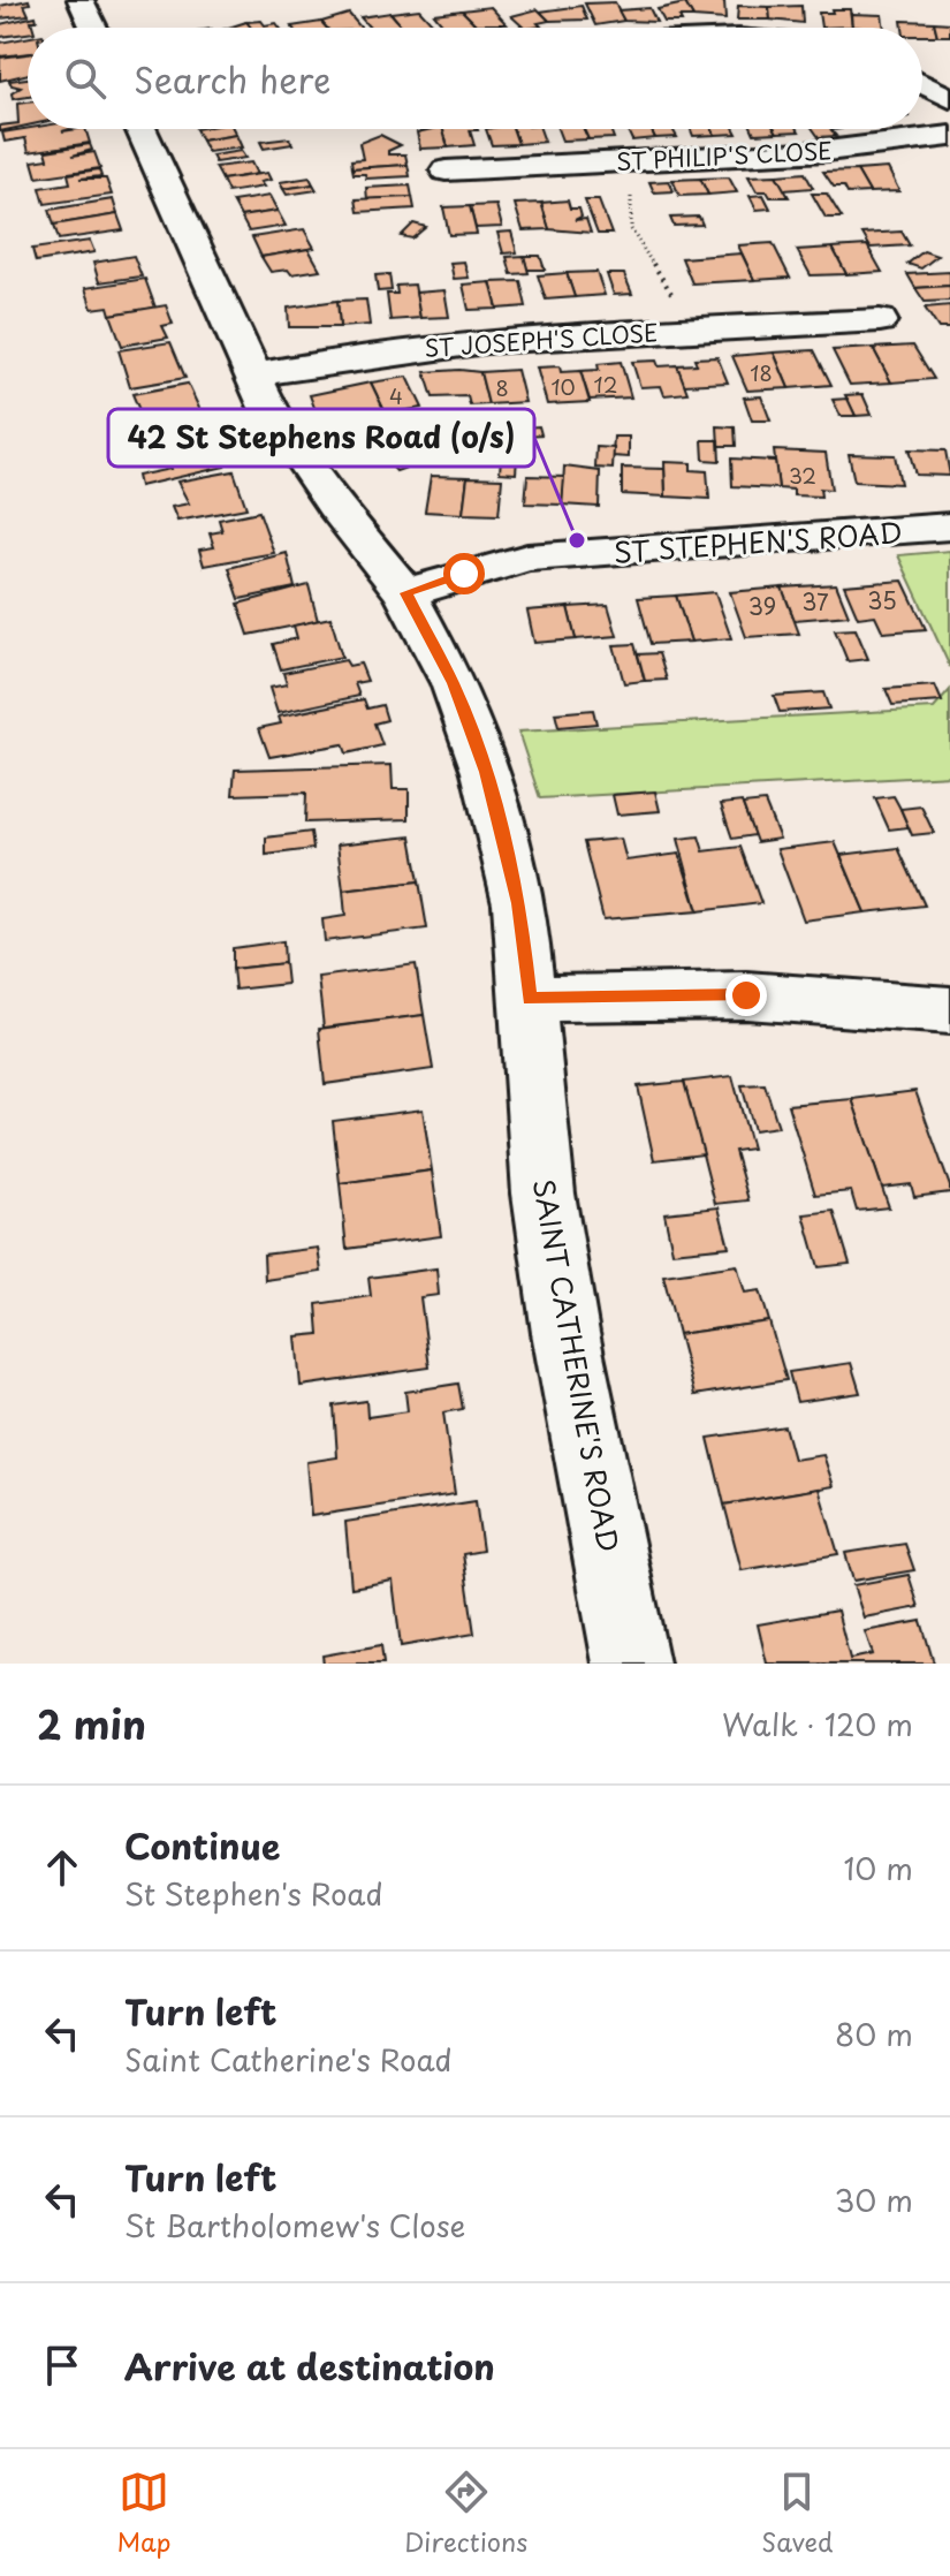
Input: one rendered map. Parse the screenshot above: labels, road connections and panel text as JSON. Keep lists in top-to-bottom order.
{
  "streets": {
    "street": [
      "ST PHILIP'S CLOSE",
      "ST JOSEPH'S CLOSE",
      "ST STEPHEN'S ROAD",
      "SAINT CATHERINE'S ROAD"
    ]
  },
  "crossings": [
    ["ST JOSEPH'S CLOSE", "SAINT CATHERINE'S ROAD"],
    ["ST STEPHEN'S ROAD", "SAINT CATHERINE'S ROAD"]
  ],
  "places": ["42 St Stephens Road (o/s)"],
  "house_numbers": [
    "18",
    "12",
    "10",
    "8",
    "4",
    "32",
    "35",
    "37",
    "39"
  ],
  "page": {
    "search": "Search here",
    "heading": ["2 min", "Walk · 120 m"],
    "list": [
      ["Continue", "St Stephen's Road", "10 m"],
      ["Turn left", "Saint Catherine's Road", "80 m"],
      ["Turn left", "St Bartholomew's Close", "30 m"],
      "Arrive at destination"
    ],
    "nav": ["Map", "Directions", "Saved"]
  }
}
